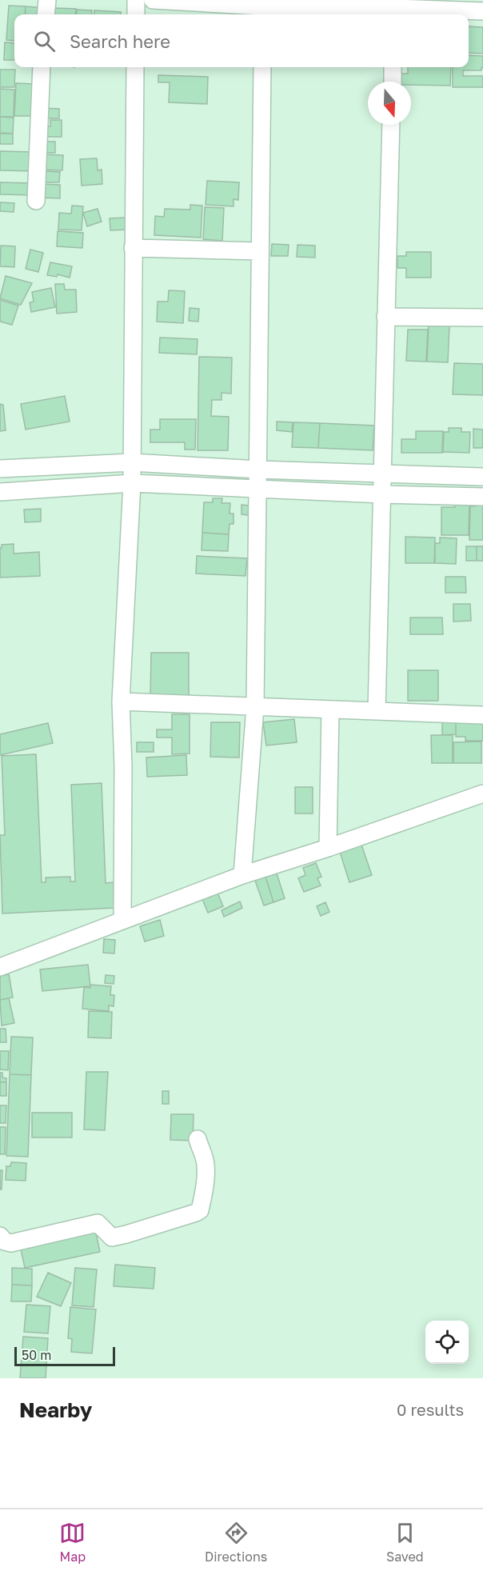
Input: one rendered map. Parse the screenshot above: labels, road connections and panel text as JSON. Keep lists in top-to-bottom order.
{
  "scale_bar": "50 m",
  "north": "bottom",
  "page": {
    "search": "Search here",
    "scale": "50 m",
    "heading": ["Nearby", "0 results"],
    "nav": ["Map", "Directions", "Saved"]
  }
}
